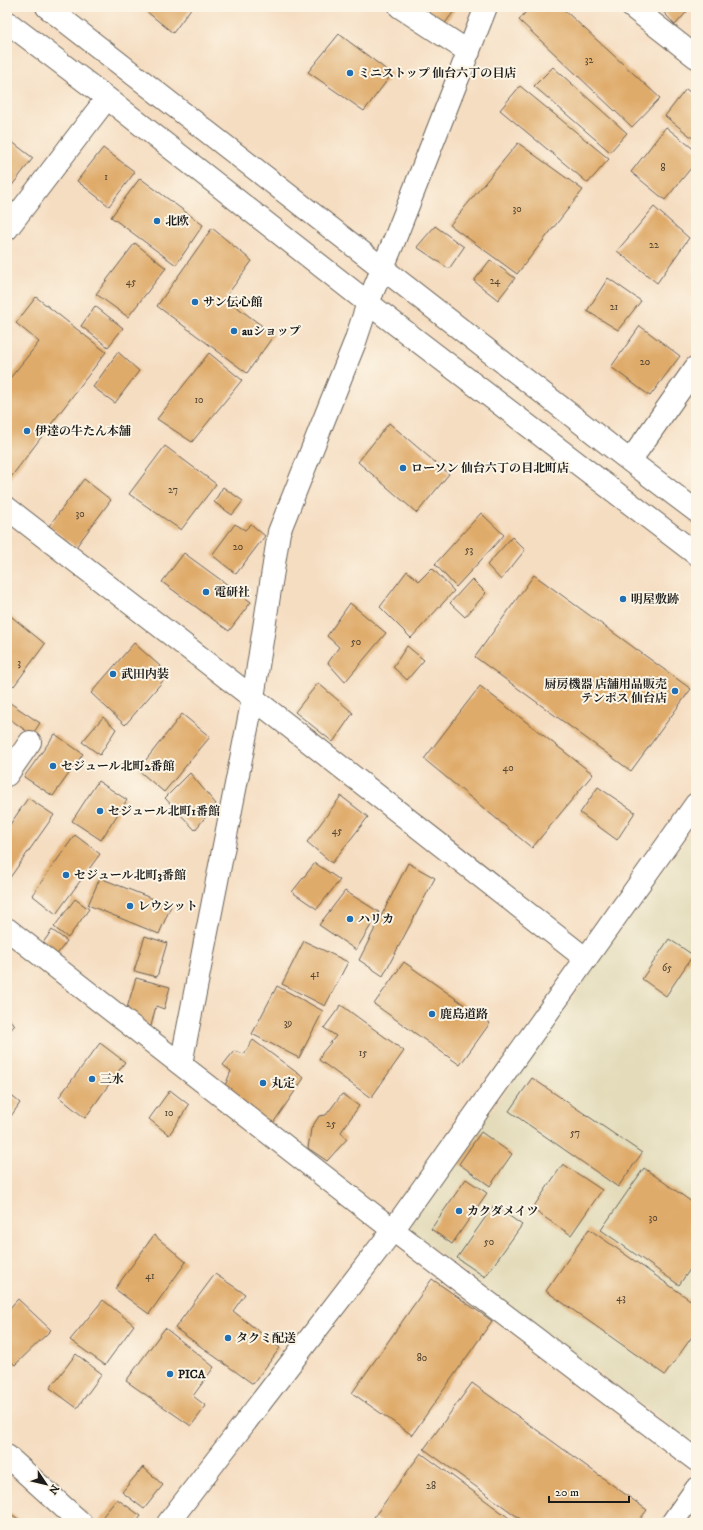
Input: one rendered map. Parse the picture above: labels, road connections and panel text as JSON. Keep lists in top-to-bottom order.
{
  "places": [
    "ミニストップ 仙台六丁の目店",
    "北欧",
    "サン伝心館",
    "auショップ",
    "伊達の牛たん本舗",
    "ローソン 仙台六丁の目北町店",
    "電研社",
    "明屋敷跡",
    "武田内装",
    "厨房機器 店舗用品販売 テンポス 仙台店",
    "セジュール北町2番館",
    "セジュール北町1番館",
    "セジュール北町3番館",
    "レウシット",
    "ハリカ",
    "鹿島道路",
    "三水",
    "丸定",
    "カクダメイツ",
    "タクミ配送",
    "PICA"
  ],
  "house_numbers": [
    "32",
    "8",
    "1",
    "30",
    "22",
    "24",
    "45",
    "21",
    "20",
    "10",
    "27",
    "30",
    "20",
    "53",
    "50",
    "3",
    "40",
    "45",
    "65",
    "41",
    "39",
    "15",
    "10",
    "25",
    "57",
    "30",
    "50",
    "41",
    "43",
    "80",
    "28"
  ],
  "scale_bar": "20 m",
  "north": "bottom right"
}
